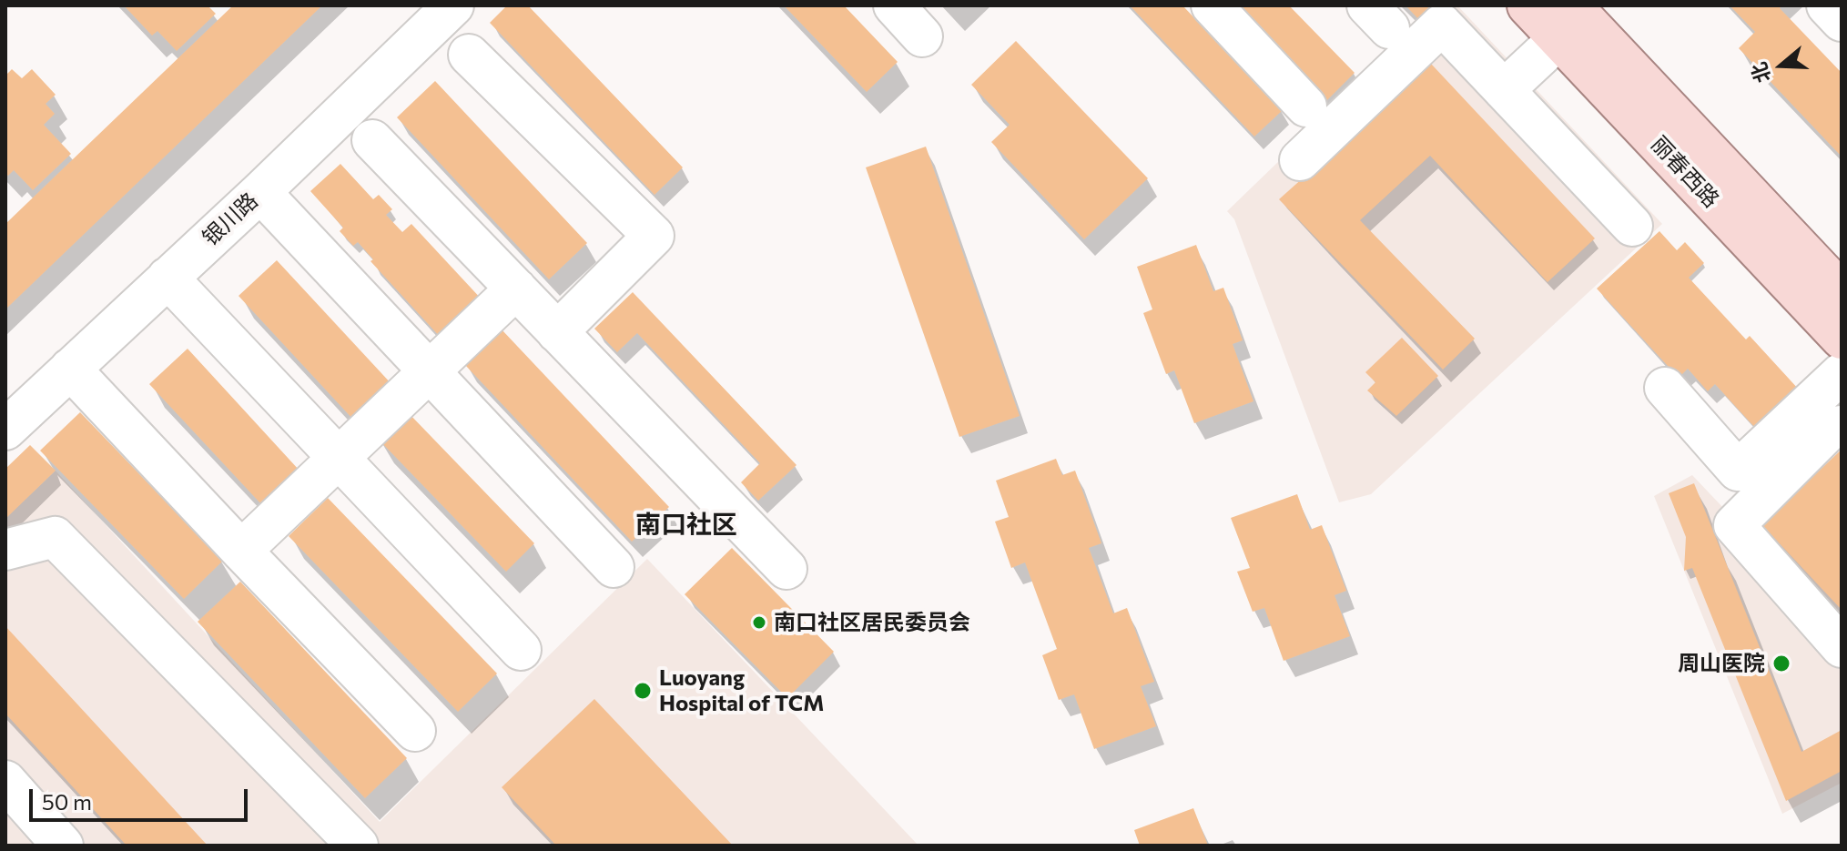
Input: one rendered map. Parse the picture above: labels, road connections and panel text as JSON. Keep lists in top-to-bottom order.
{
  "streets": {
    "main road": ["丽春西路"],
    "street": ["银川路"]
  },
  "districts": ["南口社区"],
  "places": ["南口社区居民委员会", "周山医院", "Luoyang Hospital of TCM"],
  "scale_bar": "50 m",
  "north": "left"
}
